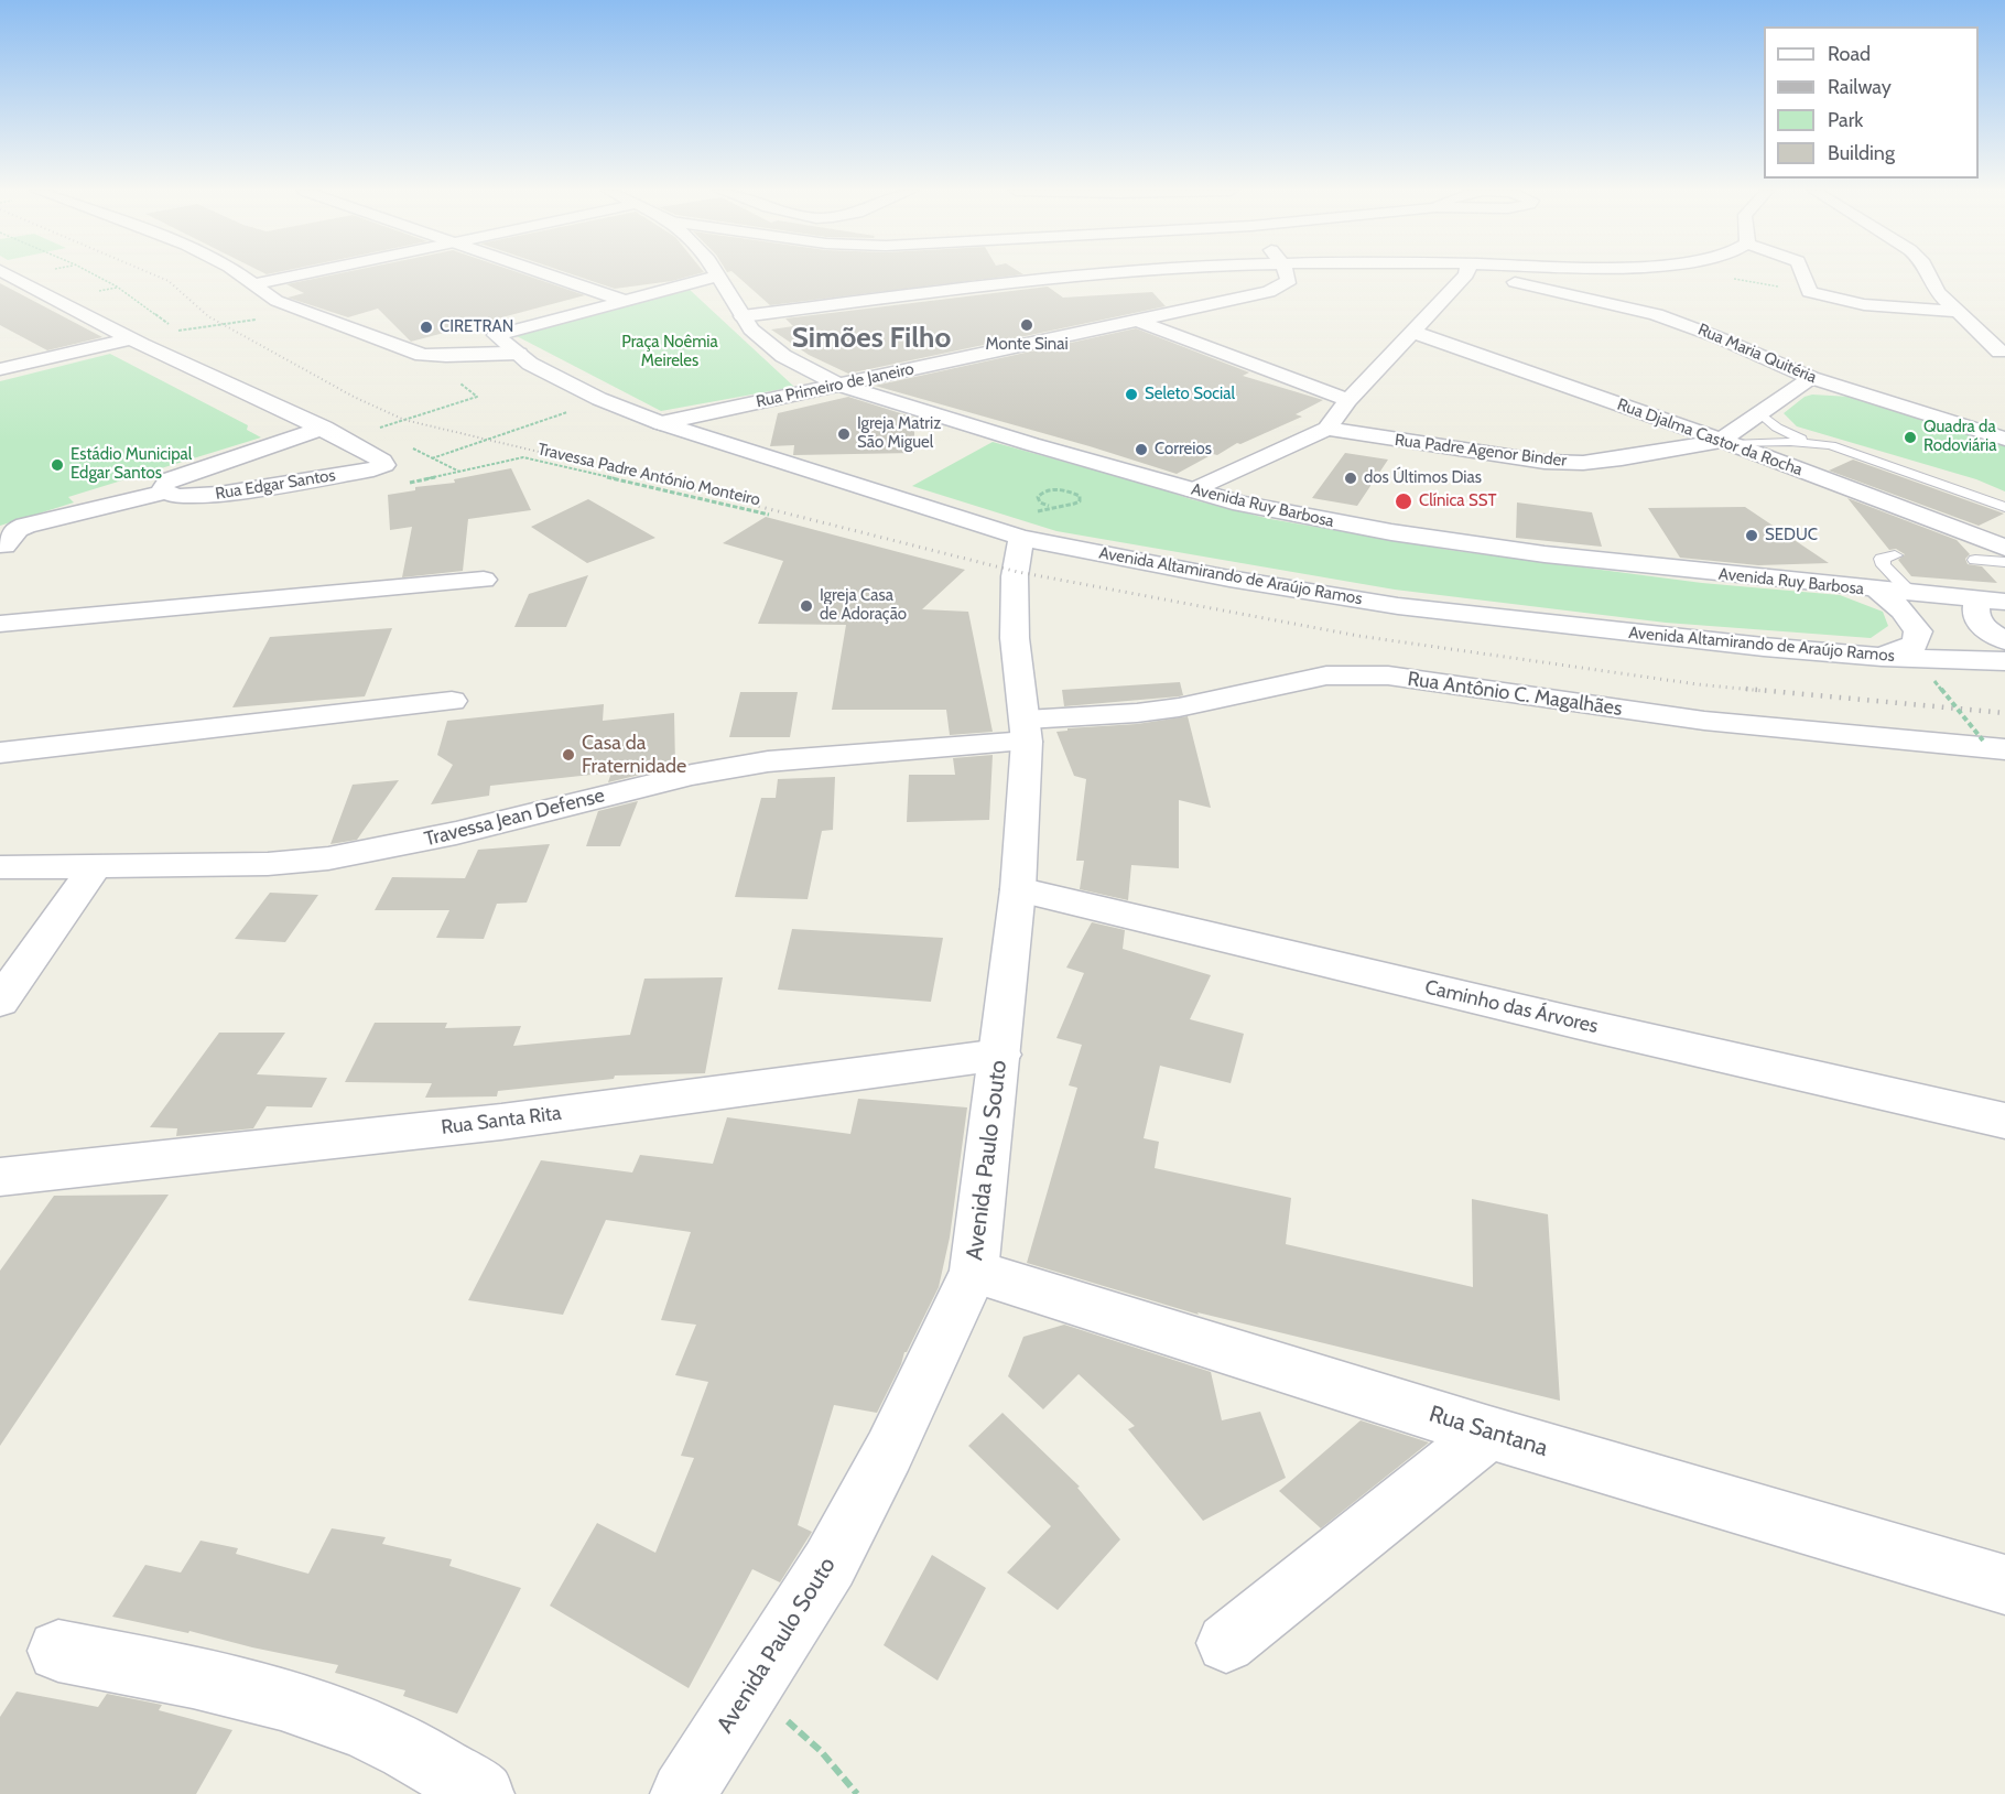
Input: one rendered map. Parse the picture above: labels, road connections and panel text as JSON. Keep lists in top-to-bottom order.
{
  "streets": {
    "street": [
      "Rua Maria Quitéria",
      "Rua Primeiro de Janeiro",
      "Rua Djalma Castor da Rocha",
      "Rua Padre Agenor Binder",
      "Rua Edgar Santos",
      "Avenida Ruy Barbosa",
      "Avenida Altamirando de Araújo Ramos",
      "Rua Antônio C. Magalhães",
      "Travessa Jean Defense",
      "Caminho das Árvores",
      "Rua Santa Rita",
      "Avenida Paulo Souto",
      "Rua Santana"
    ],
    "path": ["Travessa Padre António Monteiro"]
  },
  "crossings": [
    ["Rua Maria Quitéria", "Rua Padre Agenor Binder"],
    ["Rua Primeiro de Janeiro", "Avenida Ruy Barbosa"],
    ["Rua Primeiro de Janeiro", "Avenida Altamirando de Araújo Ramos"],
    ["Rua Djalma Castor da Rocha", "Rua Padre Agenor Binder"],
    ["Avenida Altamirando de Araújo Ramos", "Avenida Paulo Souto"],
    ["Rua Antônio C. Magalhães", "Travessa Jean Defense"],
    ["Rua Antônio C. Magalhães", "Avenida Paulo Souto"],
    ["Travessa Jean Defense", "Avenida Paulo Souto"],
    ["Caminho das Árvores", "Avenida Paulo Souto"],
    ["Rua Santa Rita", "Avenida Paulo Souto"],
    ["Avenida Paulo Souto", "Rua Santana"]
  ],
  "districts": ["Simões Filho"],
  "parks": ["Praça Noêmia Meireles"],
  "places": [
    "Monte Sinai",
    "CIRETRAN",
    "Seleto Social",
    "Igreja Matriz São Miguel",
    "Quadra da Rodoviária",
    "Correios",
    "Estádio Municipal Edgar Santos",
    "dos Últimos Dias",
    "Clínica SST",
    "SEDUC",
    "Igreja Casa de Adoração",
    "Casa da Fraternidade"
  ],
  "legend": [
    "Road",
    "Railway",
    "Park",
    "Building"
  ]
}
